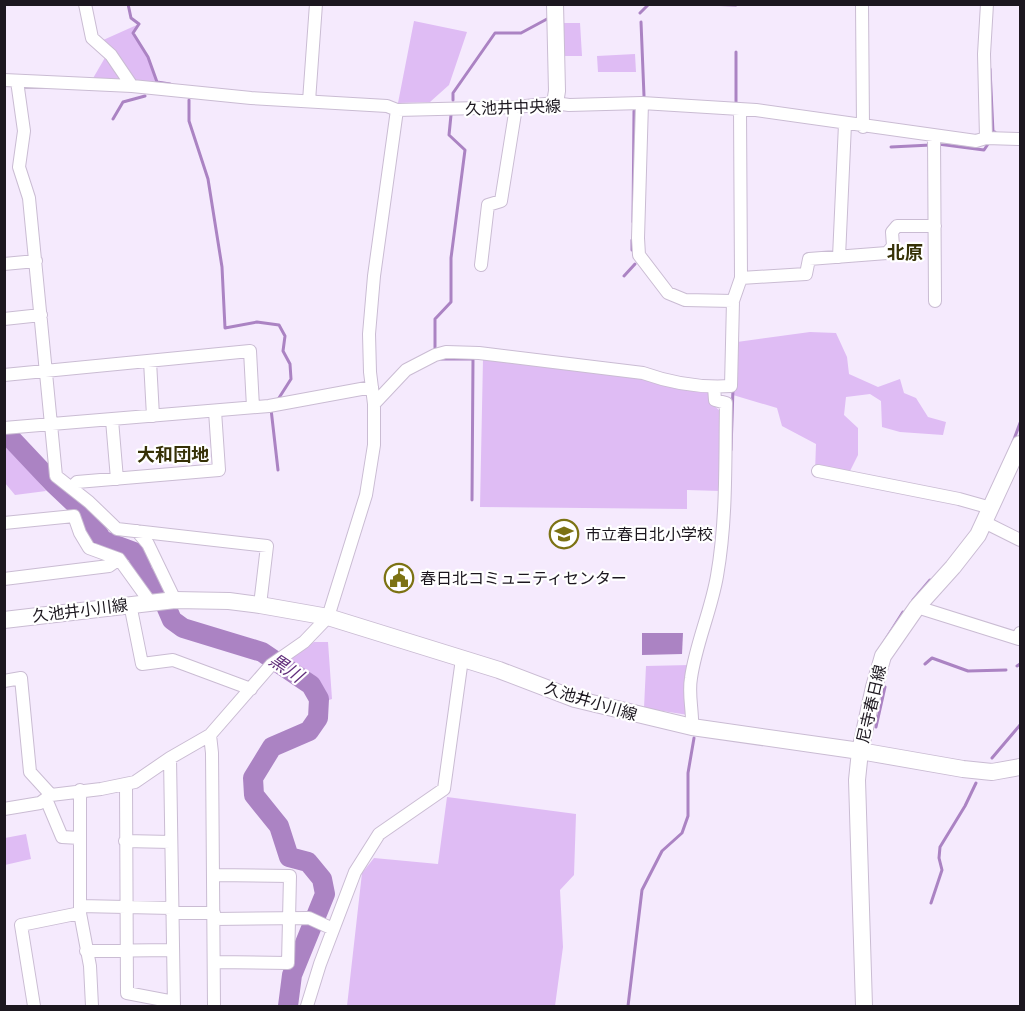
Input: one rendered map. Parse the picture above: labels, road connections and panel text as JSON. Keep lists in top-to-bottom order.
{
  "streets": {
    "street": ["久池井中央線", "久池井小川線", "尼寺春日線"]
  },
  "crossings": [
    ["久池井小川線", "尼寺春日線"]
  ],
  "districts": ["北原", "大和団地"],
  "water": ["黒川"],
  "places": {
    "school or university": ["市立春日北小学校"],
    "public building": ["春日北コミュニティセンター"]
  }
}
